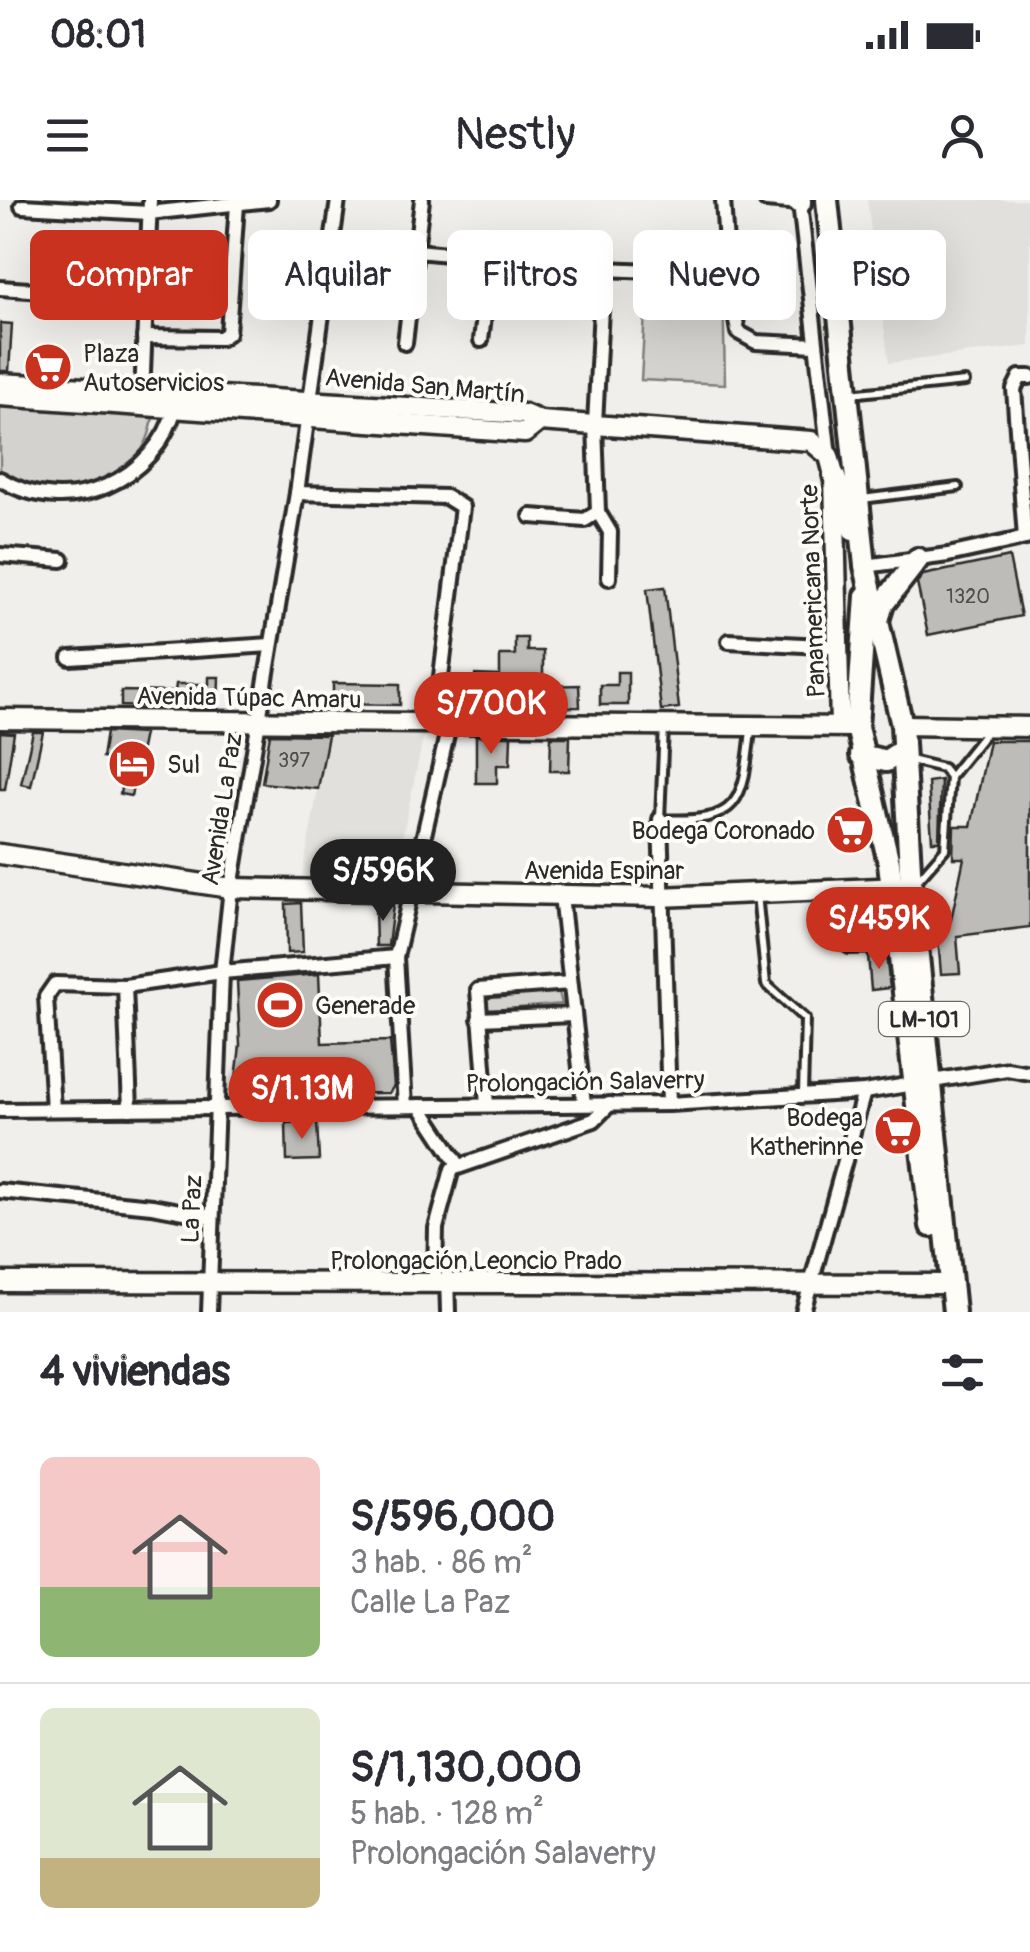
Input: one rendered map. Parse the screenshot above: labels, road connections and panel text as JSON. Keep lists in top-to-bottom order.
{
  "streets": {
    "main road": ["LM-101"],
    "street": [
      "Avenida San Martín",
      "Panamericana Norte",
      "Avenida Túpac Amaru",
      "Avenida La Paz",
      "Avenida Espinar",
      "Prolongación Salaverry",
      "La Paz",
      "Prolongación Leoncio Prado"
    ]
  },
  "crossings": [
    ["Avenida San Martín", "Avenida La Paz"],
    ["Panamericana Norte", "Avenida Túpac Amaru"],
    ["Panamericana Norte", "LM-101"],
    ["Avenida Túpac Amaru", "Avenida La Paz"],
    ["Avenida Túpac Amaru", "LM-101"],
    ["Avenida La Paz", "Avenida Espinar"],
    ["Avenida La Paz", "Prolongación Salaverry"],
    ["Avenida La Paz", "La Paz"],
    ["Avenida Espinar", "LM-101"],
    ["LM-101", "Prolongación Salaverry"],
    ["LM-101", "Prolongación Leoncio Prado"],
    ["Prolongación Salaverry", "La Paz"],
    ["La Paz", "Prolongación Leoncio Prado"]
  ],
  "places": {
    "supermarket": ["Plaza Autoservicios", "Bodega Coronado", "Bodega Katherinne"],
    "hotel": ["Sul"],
    "sports": ["Generade"]
  },
  "house_numbers": ["1320", "397"],
  "page": {
    "status": "08:01",
    "header": "Nestly",
    "chip": [
      "Comprar",
      "Alquilar",
      "Filtros",
      "Nuevo",
      "Piso"
    ],
    "price": [
      "S/700K",
      "S/596K",
      "S/459K",
      "S/1.13M"
    ],
    "heading": "4 viviendas",
    "list": [
      {
        "name": "S/596,000",
        "note": "3 hab. · 86 m² · Calle La Paz"
      },
      {
        "name": "S/1,130,000",
        "note": "5 hab. · 128 m² · Prolongación Salaverry"
      }
    ]
  }
}
